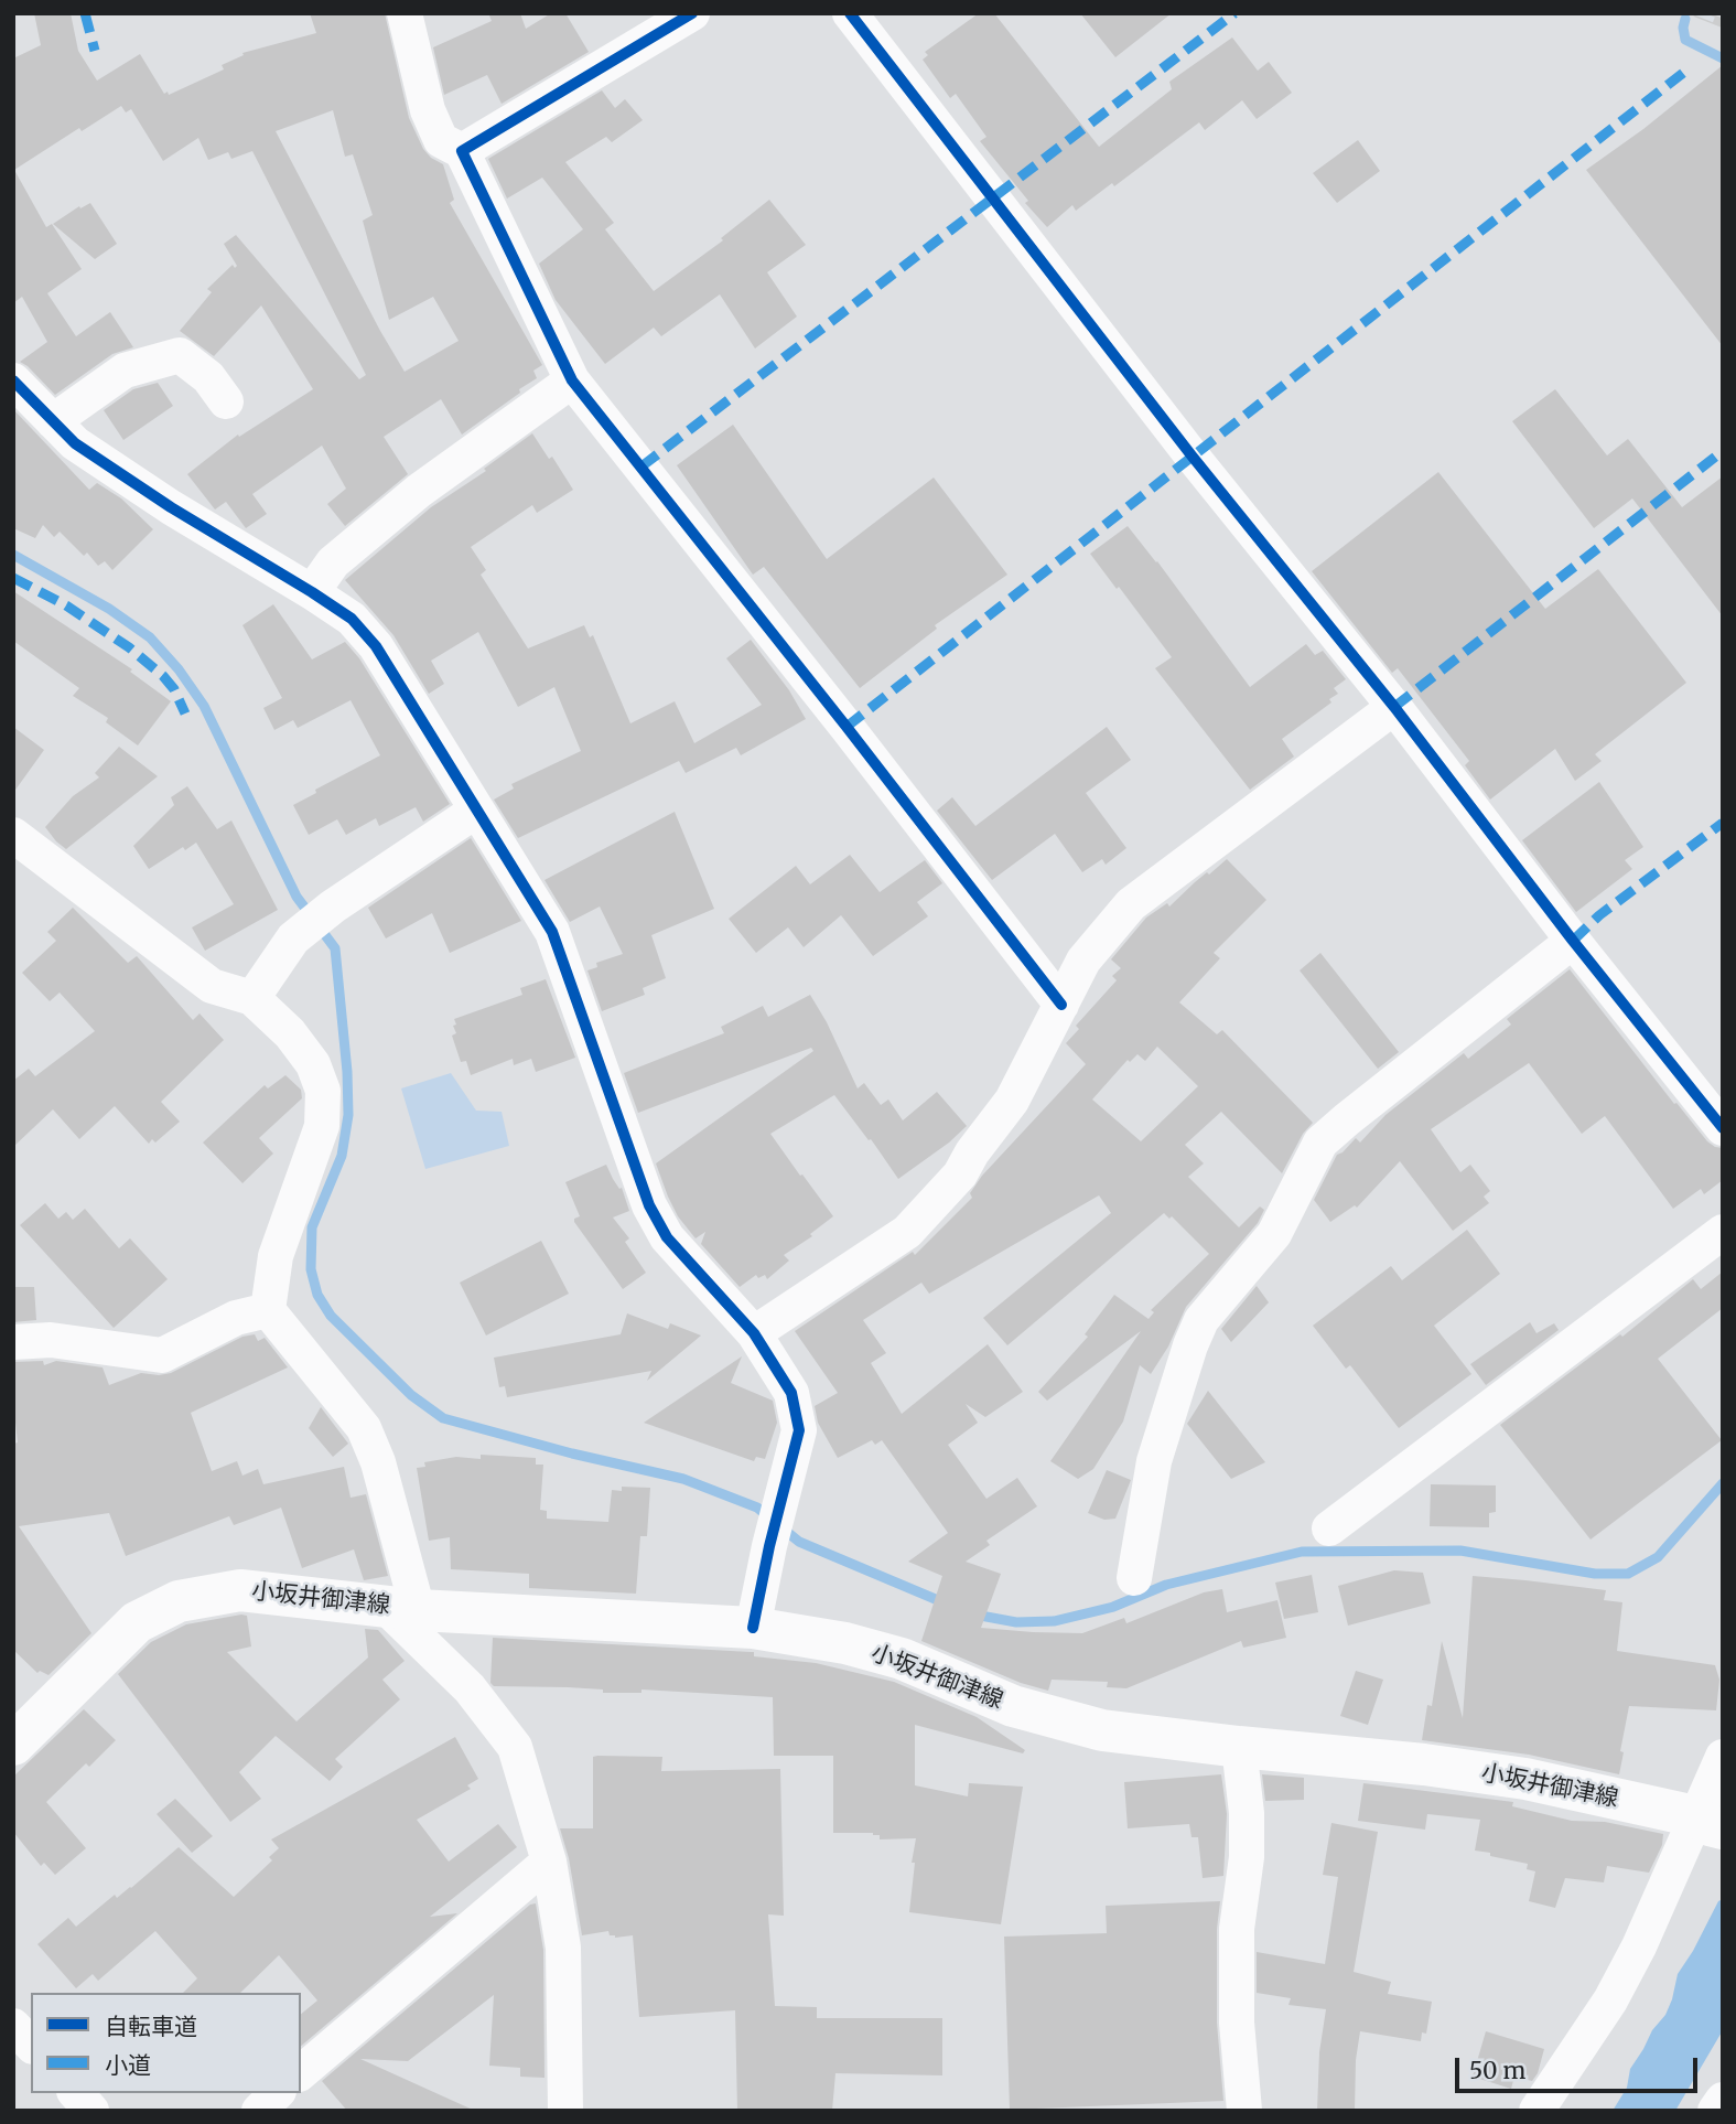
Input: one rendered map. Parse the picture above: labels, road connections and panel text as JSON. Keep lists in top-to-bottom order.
{
  "streets": {
    "main road": ["小坂井御津線"]
  },
  "legend": ["自転車道", "小道"],
  "scale_bar": "50 m"
}
